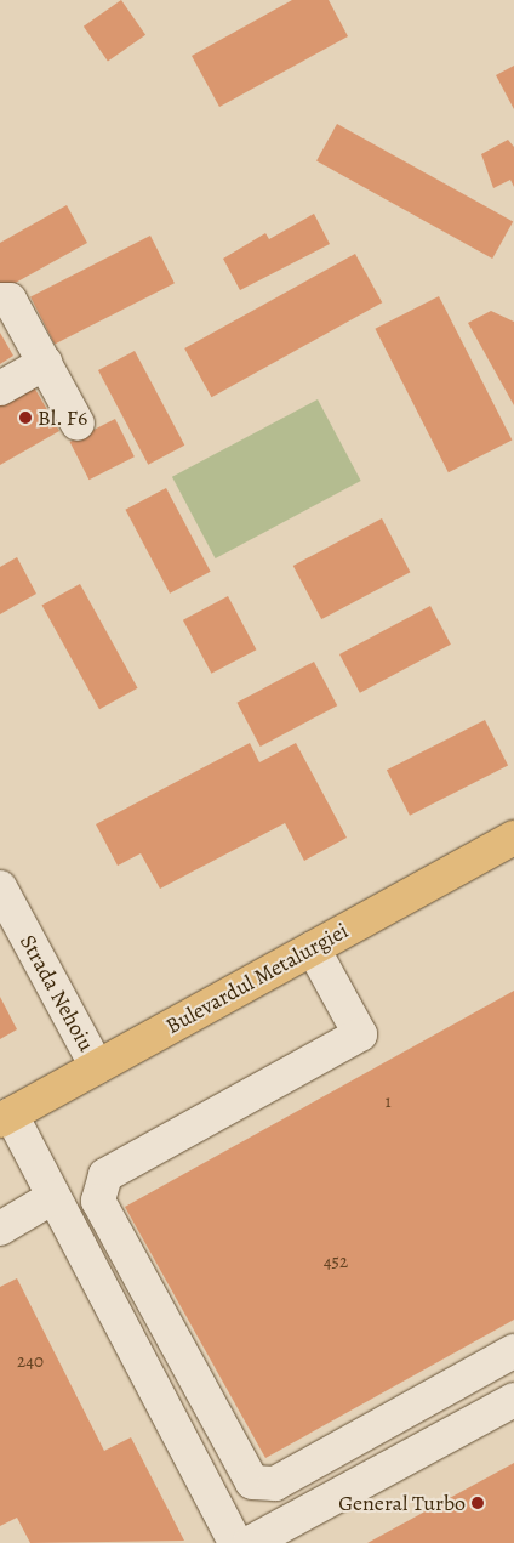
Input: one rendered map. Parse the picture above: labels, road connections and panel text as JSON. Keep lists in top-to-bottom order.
{
  "streets": {
    "main road": ["Bulevardul Metalurgiei"],
    "street": ["Strada Nehoiu"]
  },
  "crossings": [
    ["Bulevardul Metalurgiei", "Strada Nehoiu"]
  ],
  "places": ["Bl. F6", "General Turbo"],
  "house_numbers": ["1", "452", "240"]
}
